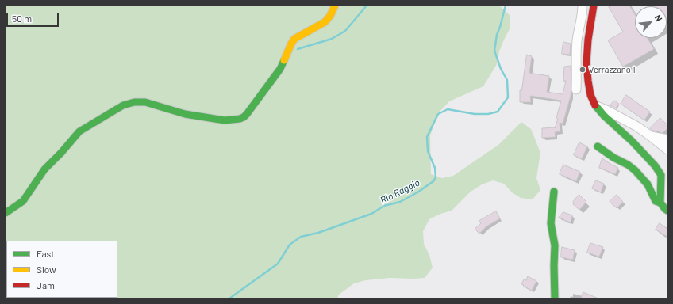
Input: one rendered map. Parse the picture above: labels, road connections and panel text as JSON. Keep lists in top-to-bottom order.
{
  "water": ["Rio Raggio"],
  "places": ["Verrazzano 1"],
  "legend": ["Fast", "Slow", "Jam"],
  "scale_bar": "50 m",
  "north": "top right"
}
